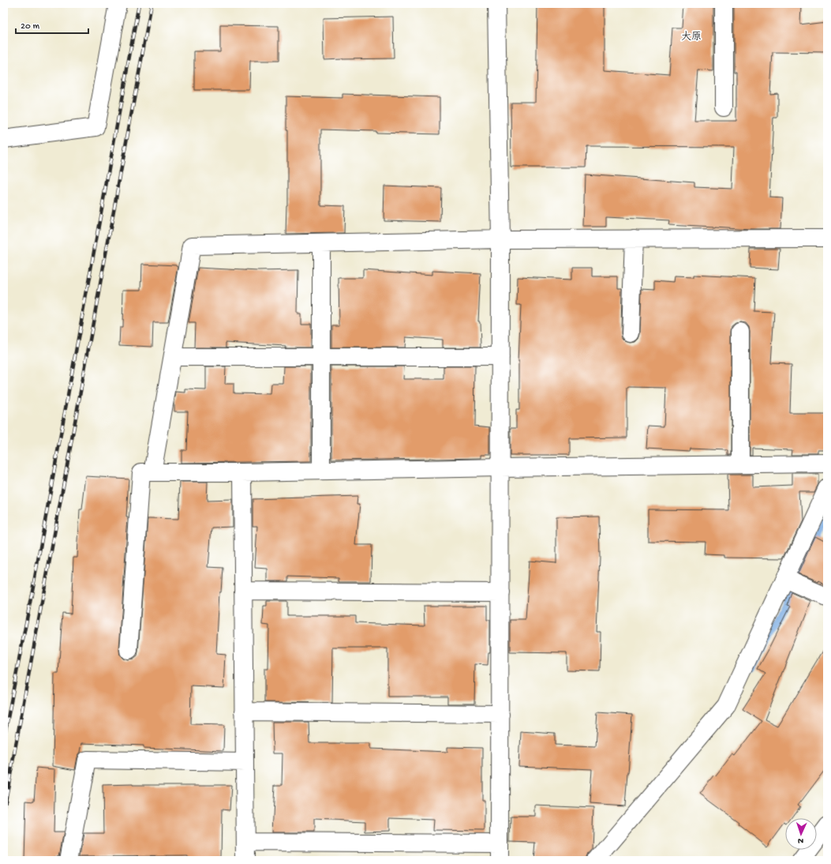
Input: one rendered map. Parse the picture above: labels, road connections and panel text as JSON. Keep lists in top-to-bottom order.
{
  "districts": ["大原"],
  "scale_bar": "20 m",
  "north": "bottom"
}
